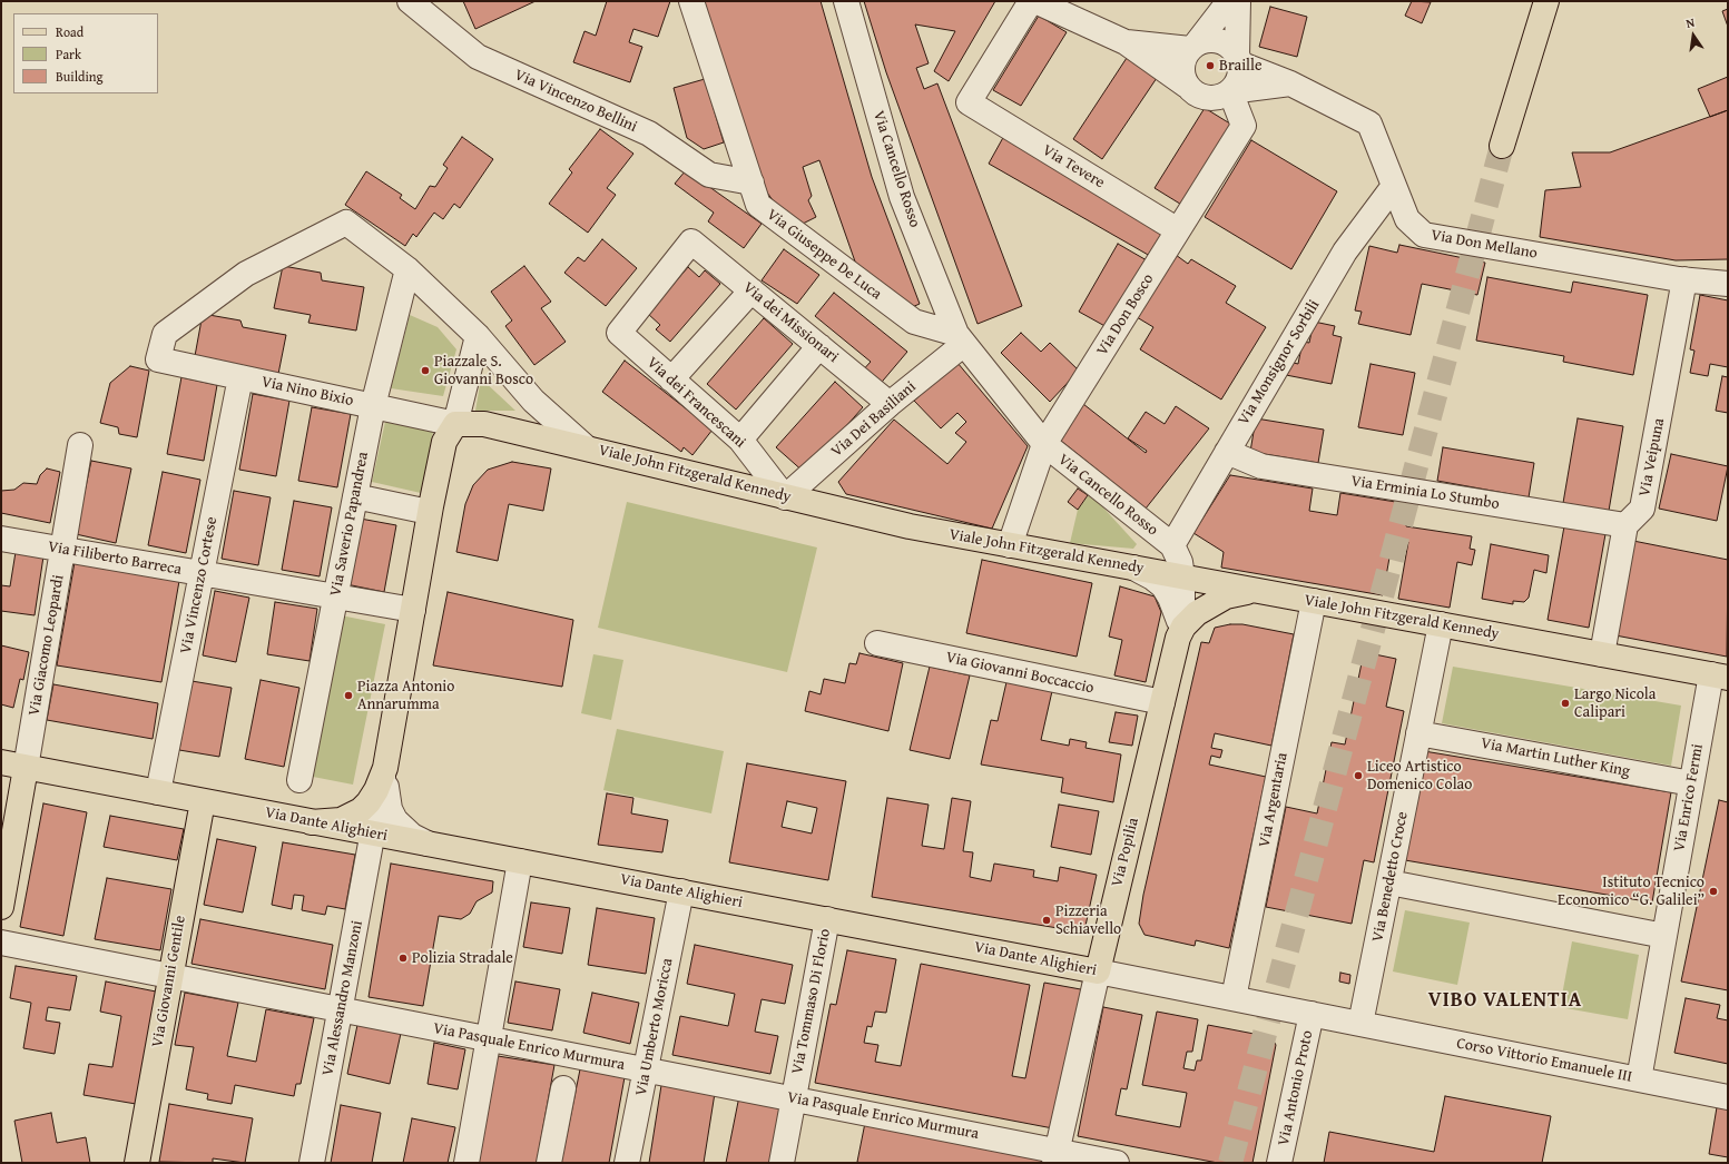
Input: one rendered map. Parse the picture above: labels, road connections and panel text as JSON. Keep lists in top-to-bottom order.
{
  "streets": {
    "main road": [
      "Viale John Fitzgerald Kennedy",
      "Via Dante Alighieri",
      "Via Popilia",
      "Via Giovanni Gentile"
    ],
    "street": [
      "Via Vincenzo Bellini",
      "Via Tevere",
      "Via Cancello Rosso",
      "Via Don Mellano",
      "Via Giuseppe De Luca",
      "Via Don Bosco",
      "Via dei Missionari",
      "Via Monsignor Sorbili",
      "Via Nino Bixio",
      "Via dei Francescani",
      "Via Dei Basiliani",
      "Via Veipuna",
      "Via Erminia Lo Stumbo",
      "Via Saverio Papandrea",
      "Via Filiberto Barreca",
      "Via Vincenzo Cortese",
      "Via Giacomo Leopardi",
      "Via Giovanni Boccaccio",
      "Via Martin Luther King",
      "Via Enrico Fermi",
      "Via Argentaria",
      "Via Benedetto Croce",
      "Via Alessandro Manzoni",
      "Via Tommaso Di Florio",
      "Via Umberto Moricca",
      "Via Pasquale Enrico Murmura",
      "Corso Vittorio Emanuele III",
      "Via Antonio Proto"
    ]
  },
  "crossings": [
    ["Via Vincenzo Bellini", "Via Giuseppe De Luca"],
    ["Via Tevere", "Via Don Bosco"],
    ["Via Cancello Rosso", "Via Giuseppe De Luca"],
    ["Via Cancello Rosso", "Via Don Bosco"],
    ["Via Cancello Rosso", "Via Monsignor Sorbili"],
    ["Via Cancello Rosso", "Via Dei Basiliani"],
    ["Via Don Mellano", "Via Don Bosco"],
    ["Via Don Mellano", "Via Monsignor Sorbili"],
    ["Via Don Mellano", "Via Veipuna"],
    ["Via Giuseppe De Luca", "Via Dei Basiliani"],
    ["Via Don Bosco", "Viale John Fitzgerald Kennedy"],
    ["Via dei Missionari", "Via dei Francescani"],
    ["Via dei Missionari", "Via Dei Basiliani"],
    ["Via Monsignor Sorbili", "Via Erminia Lo Stumbo"],
    ["Via Nino Bixio", "Viale John Fitzgerald Kennedy"],
    ["Via Nino Bixio", "Via Saverio Papandrea"],
    ["Via Nino Bixio", "Via Vincenzo Cortese"],
    ["Via dei Francescani", "Via Dei Basiliani"],
    ["Via dei Francescani", "Viale John Fitzgerald Kennedy"],
    ["Via Dei Basiliani", "Viale John Fitzgerald Kennedy"],
    ["Via Veipuna", "Via Erminia Lo Stumbo"],
    ["Viale John Fitzgerald Kennedy", "Via Enrico Fermi"],
    ["Viale John Fitzgerald Kennedy", "Via Argentaria"],
    ["Viale John Fitzgerald Kennedy", "Via Popilia"],
    ["Viale John Fitzgerald Kennedy", "Via Benedetto Croce"],
    ["Via Saverio Papandrea", "Via Filiberto Barreca"],
    ["Via Filiberto Barreca", "Via Vincenzo Cortese"],
    ["Via Filiberto Barreca", "Via Giacomo Leopardi"],
    ["Via Vincenzo Cortese", "Via Dante Alighieri"],
    ["Via Giacomo Leopardi", "Via Dante Alighieri"],
    ["Via Giovanni Boccaccio", "Via Popilia"],
    ["Via Martin Luther King", "Via Enrico Fermi"],
    ["Via Martin Luther King", "Via Benedetto Croce"],
    ["Via Enrico Fermi", "Corso Vittorio Emanuele III"],
    ["Via Argentaria", "Via Dante Alighieri"],
    ["Via Dante Alighieri", "Via Popilia"],
    ["Via Dante Alighieri", "Via Benedetto Croce"],
    ["Via Dante Alighieri", "Via Giovanni Gentile"],
    ["Via Dante Alighieri", "Via Alessandro Manzoni"],
    ["Via Dante Alighieri", "Via Tommaso Di Florio"],
    ["Via Dante Alighieri", "Via Umberto Moricca"],
    ["Via Dante Alighieri", "Corso Vittorio Emanuele III"],
    ["Via Dante Alighieri", "Via Antonio Proto"],
    ["Via Popilia", "Via Pasquale Enrico Murmura"],
    ["Via Benedetto Croce", "Corso Vittorio Emanuele III"],
    ["Via Giovanni Gentile", "Via Pasquale Enrico Murmura"],
    ["Via Alessandro Manzoni", "Via Pasquale Enrico Murmura"],
    ["Via Tommaso Di Florio", "Via Pasquale Enrico Murmura"],
    ["Via Umberto Moricca", "Via Pasquale Enrico Murmura"]
  ],
  "districts": ["VIBO VALENTIA"],
  "places": [
    "Braille",
    "Piazzale S. Giovanni Bosco",
    "Piazza Antonio Annarumma",
    "Largo Nicola Calipari",
    "Liceo Artistico Domenico Colao",
    "Istituto Tecnico Economico “G. Galilei”",
    "Pizzeria Schiavello",
    "Polizia Stradale"
  ],
  "legend": ["Road", "Park", "Building"],
  "north": "top"
}
